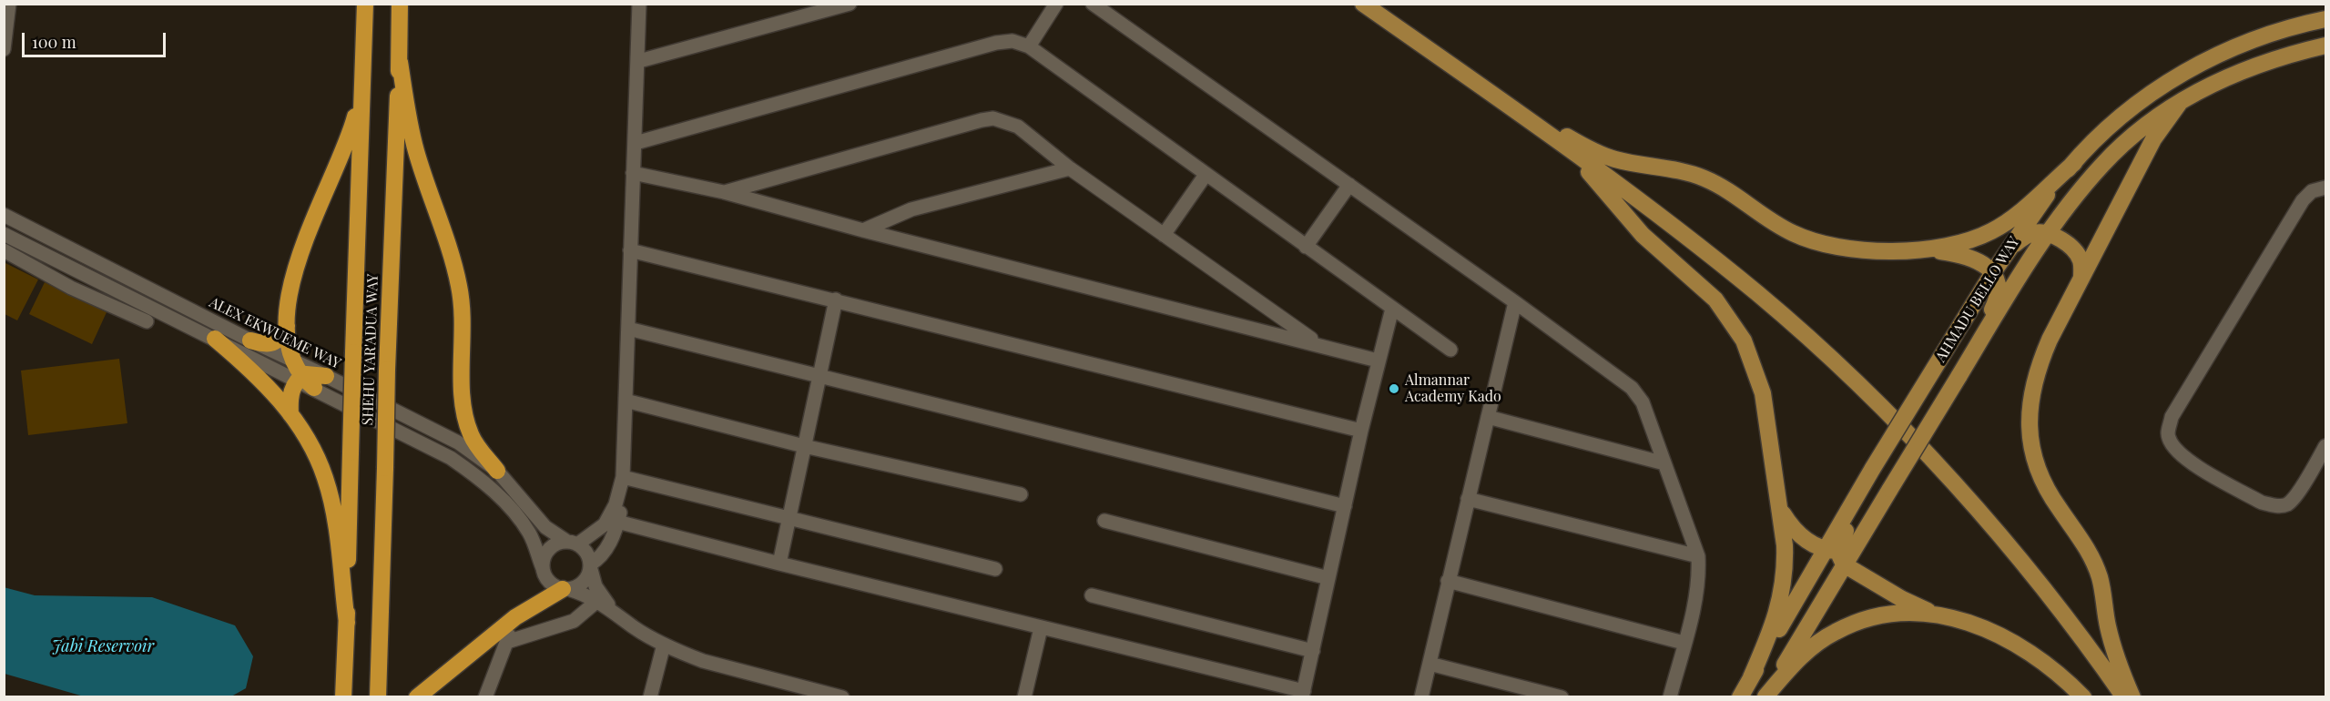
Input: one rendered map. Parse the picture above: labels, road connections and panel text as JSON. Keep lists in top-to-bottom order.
{
  "streets": {
    "highway": ["SHEHU YAR'ADUA WAY"],
    "main road": ["AHMADU BELLO WAY"],
    "street": ["ALEX EKWUEME WAY"]
  },
  "water": ["Jabi Reservoir"],
  "places": ["Almannar Academy Kado"],
  "scale_bar": "100 m"
}
